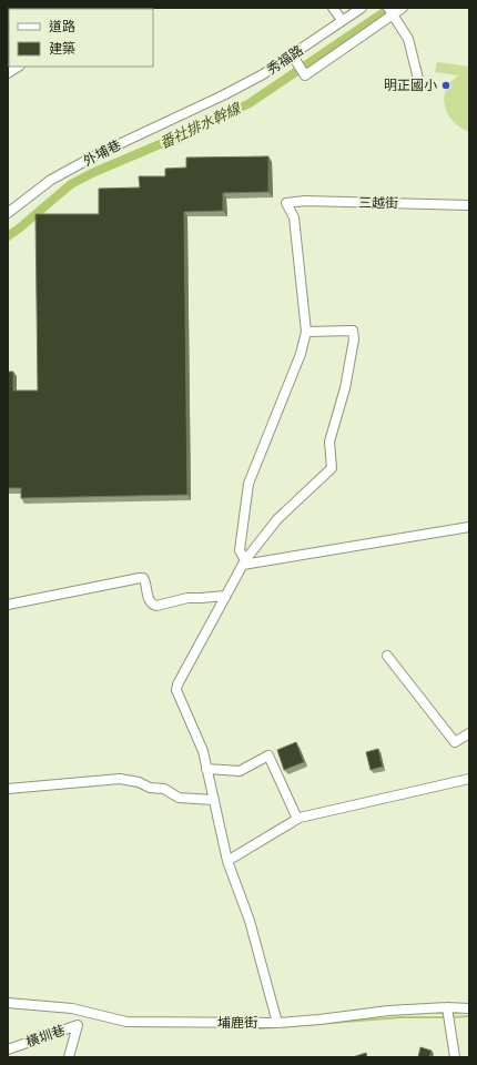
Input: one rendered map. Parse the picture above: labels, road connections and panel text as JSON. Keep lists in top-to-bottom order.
{
  "streets": {
    "street": [
      "秀福路",
      "外埔巷",
      "三越街",
      "埔鹿街",
      "橫圳巷"
    ]
  },
  "crossings": [
    ["秀福路", "外埔巷"]
  ],
  "water": ["番社排水幹線"],
  "places": ["明正國小"],
  "legend": ["道路", "建築"]
}
